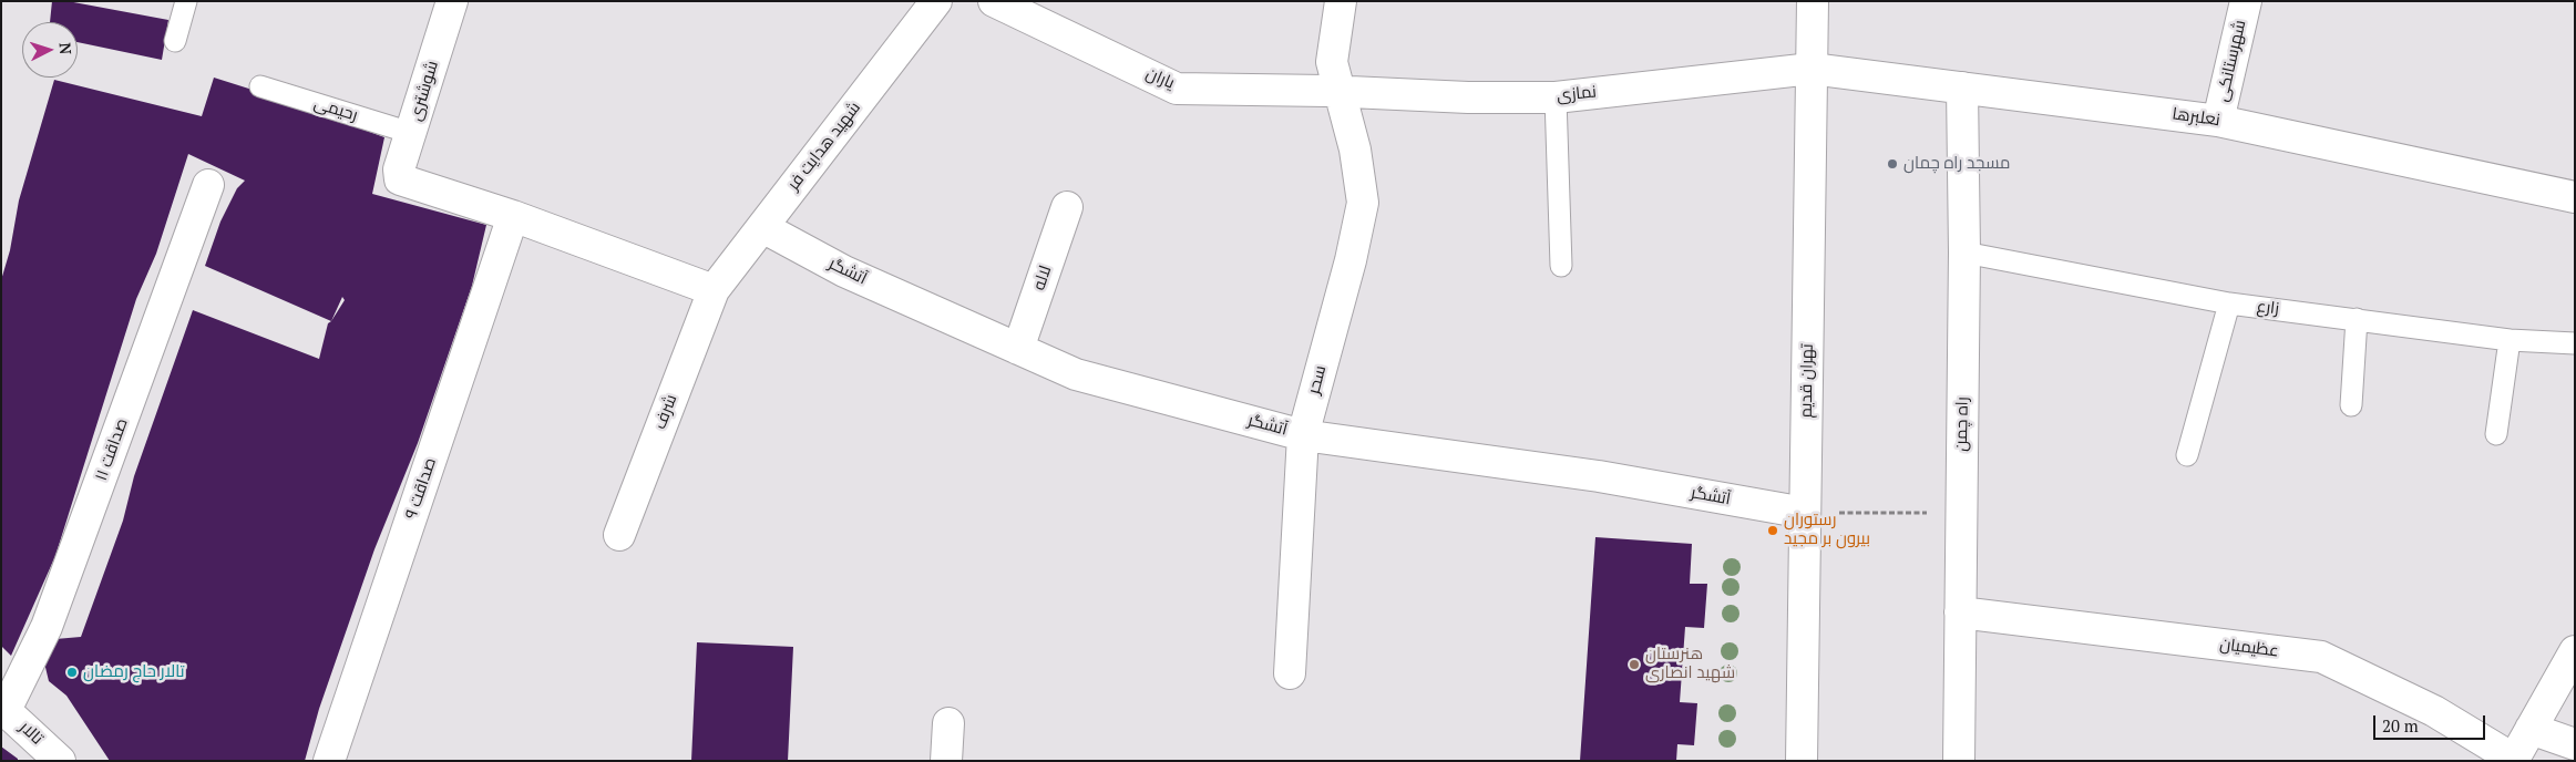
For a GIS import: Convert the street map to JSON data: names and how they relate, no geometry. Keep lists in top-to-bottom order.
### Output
{
  "streets": {
    "street": [
      "شهرستانکی",
      "یاران",
      "شوشتری",
      "نمازی",
      "نعلبرها",
      "شهید هدایت فر",
      "آتشگر",
      "لاله",
      "سحر",
      "تهران قدیم",
      "شرف",
      "راه چمن",
      "صداقت ۱۱",
      "صداقت ۹",
      "عظیمیان",
      "تالار"
    ],
    "lane": ["رحیمی", "زارع"]
  },
  "crossings": [
    ["شهرستانکی", "نعلبرها"],
    ["یاران", "نمازی"],
    ["یاران", "سحر"],
    ["شوشتری", "رحیمی"],
    ["شوشتری", "صداقت ۹"],
    ["نمازی", "نعلبرها"],
    ["نمازی", "سحر"],
    ["نمازی", "تهران قدیم"],
    ["نعلبرها", "تهران قدیم"],
    ["نعلبرها", "راه چمن"],
    ["شهید هدایت فر", "آتشگر"],
    ["شهید هدایت فر", "شرف"],
    ["آتشگر", "لاله"],
    ["آتشگر", "سحر"],
    ["آتشگر", "تهران قدیم"],
    ["زارع", "راه چمن"],
    ["راه چمن", "عظیمیان"],
    ["صداقت ۱۱", "تالار"]
  ],
  "places": [
    "مسجد راه چمان",
    "رستوران بیرون بر مجید",
    "هنرستان شهید انصاری",
    "تالار حاج رمضان"
  ],
  "scale_bar": "20 m",
  "north": "right"
}
